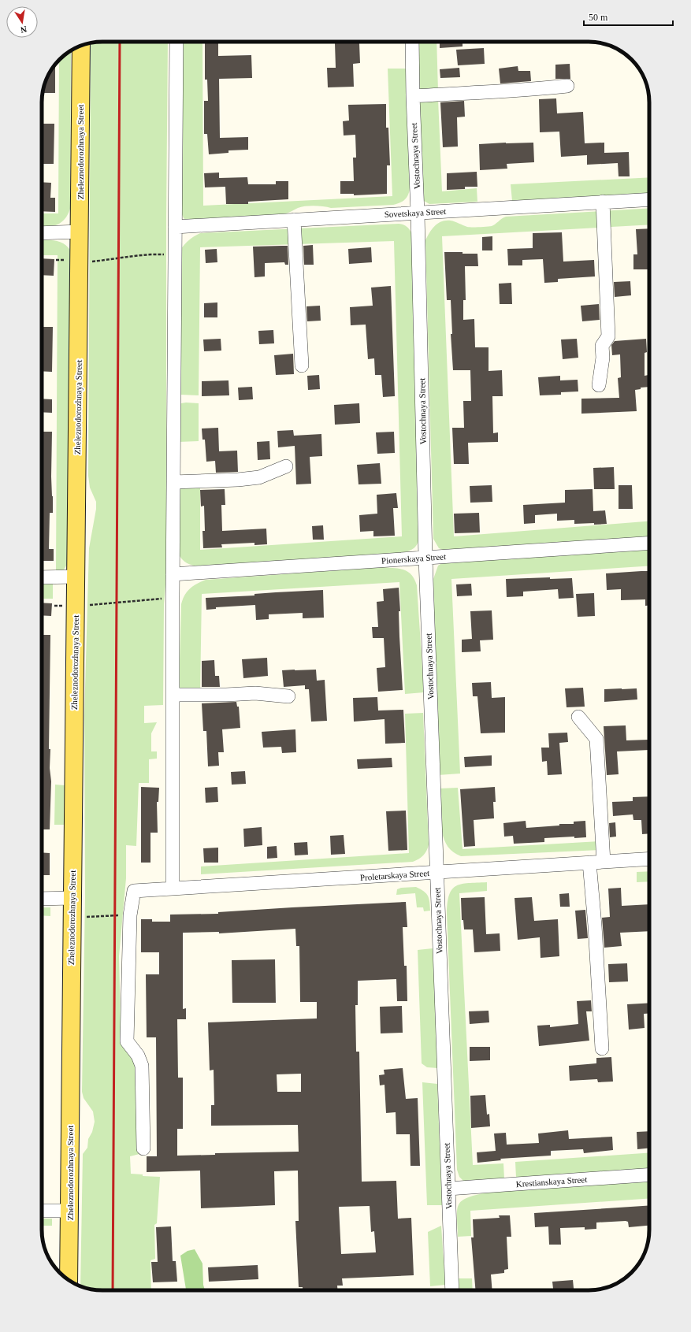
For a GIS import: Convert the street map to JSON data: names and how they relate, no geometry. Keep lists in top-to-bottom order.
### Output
{
  "streets": {
    "main road": ["Zheleznodorozhnaya Street"],
    "street": [
      "Vostochnaya Street",
      "Sovetskaya Street",
      "Pionerskaya Street",
      "Proletarskaya Street",
      "Krestianskaya Street"
    ]
  },
  "crossings": [
    ["Vostochnaya Street", "Sovetskaya Street"],
    ["Vostochnaya Street", "Pionerskaya Street"],
    ["Vostochnaya Street", "Proletarskaya Street"],
    ["Vostochnaya Street", "Krestianskaya Street"]
  ],
  "scale_bar": "50 m",
  "north": "bottom"
}
